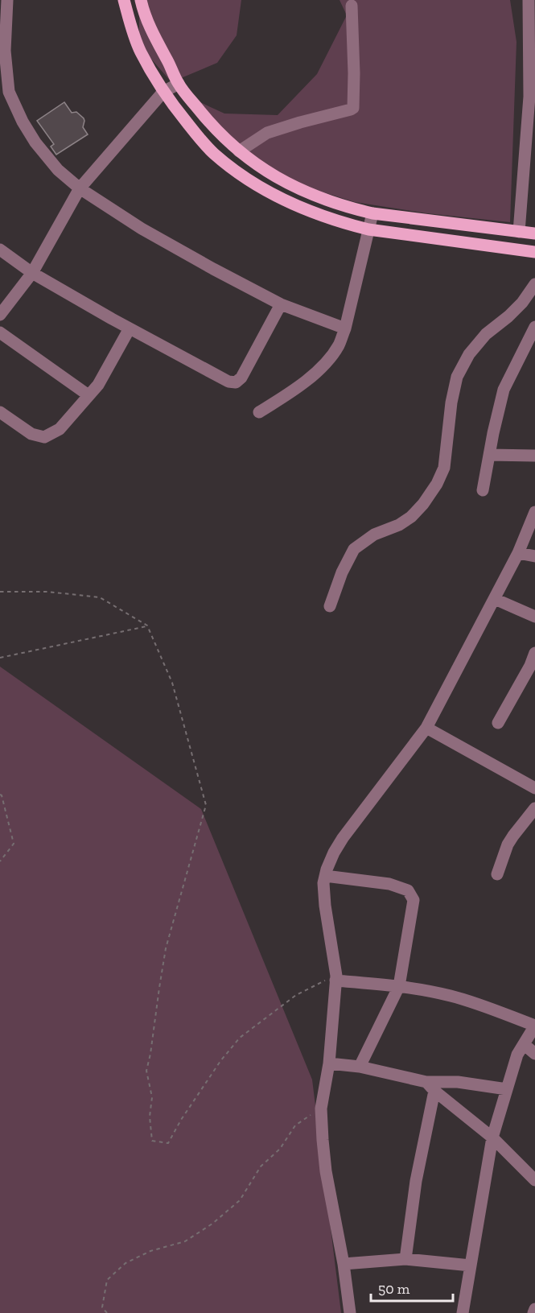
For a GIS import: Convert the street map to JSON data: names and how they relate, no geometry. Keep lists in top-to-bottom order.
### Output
{
  "scale_bar": "50 m"
}
